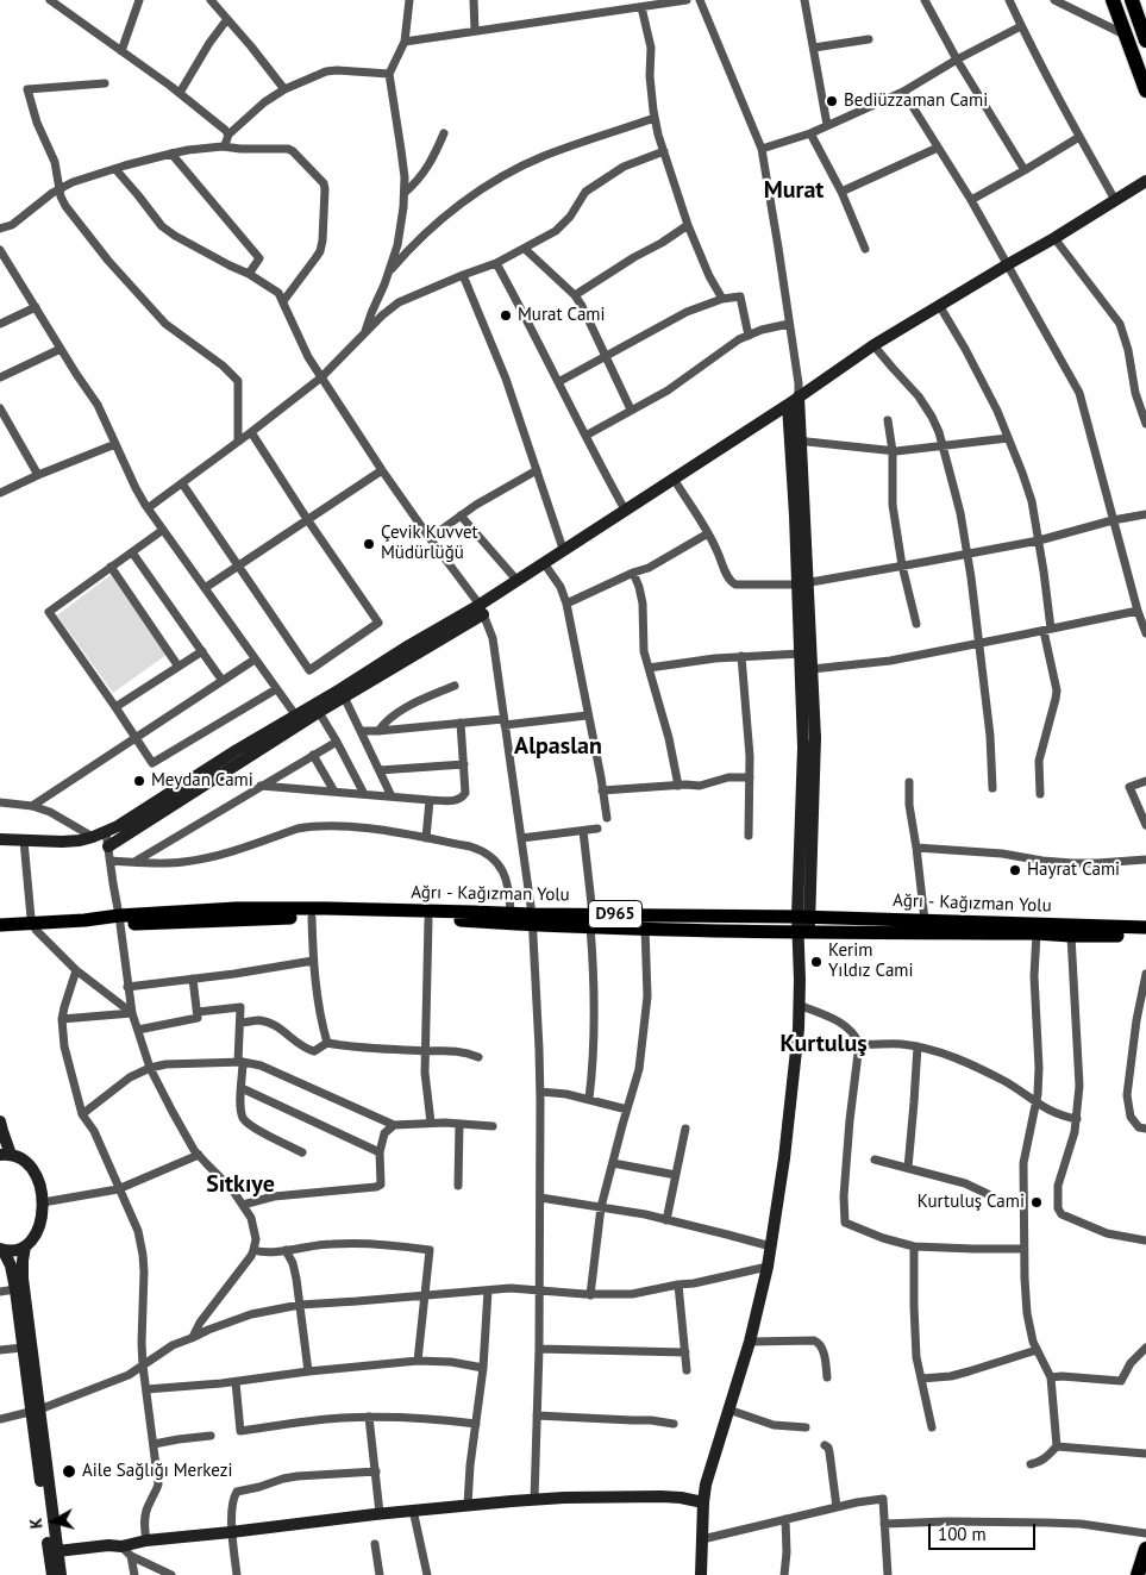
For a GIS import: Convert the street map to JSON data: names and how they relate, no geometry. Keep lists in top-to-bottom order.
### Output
{
  "streets": {
    "main road": ["Ağrı - Kağızman Yolu", "D965"]
  },
  "districts": [
    "Murat",
    "Alpaslan",
    "Kurtuluş",
    "Sıtkıye"
  ],
  "places": [
    "Bediüzzaman Cami",
    "Murat Cami",
    "Çevik Kuvvet Müdürlüğü",
    "Meydan Cami",
    "Hayrat Cami",
    "Kerim Yıldız Cami",
    "Kurtuluş Cami",
    "Aile Sağlığı Merkezi"
  ],
  "scale_bar": "100 m",
  "north": "left"
}
